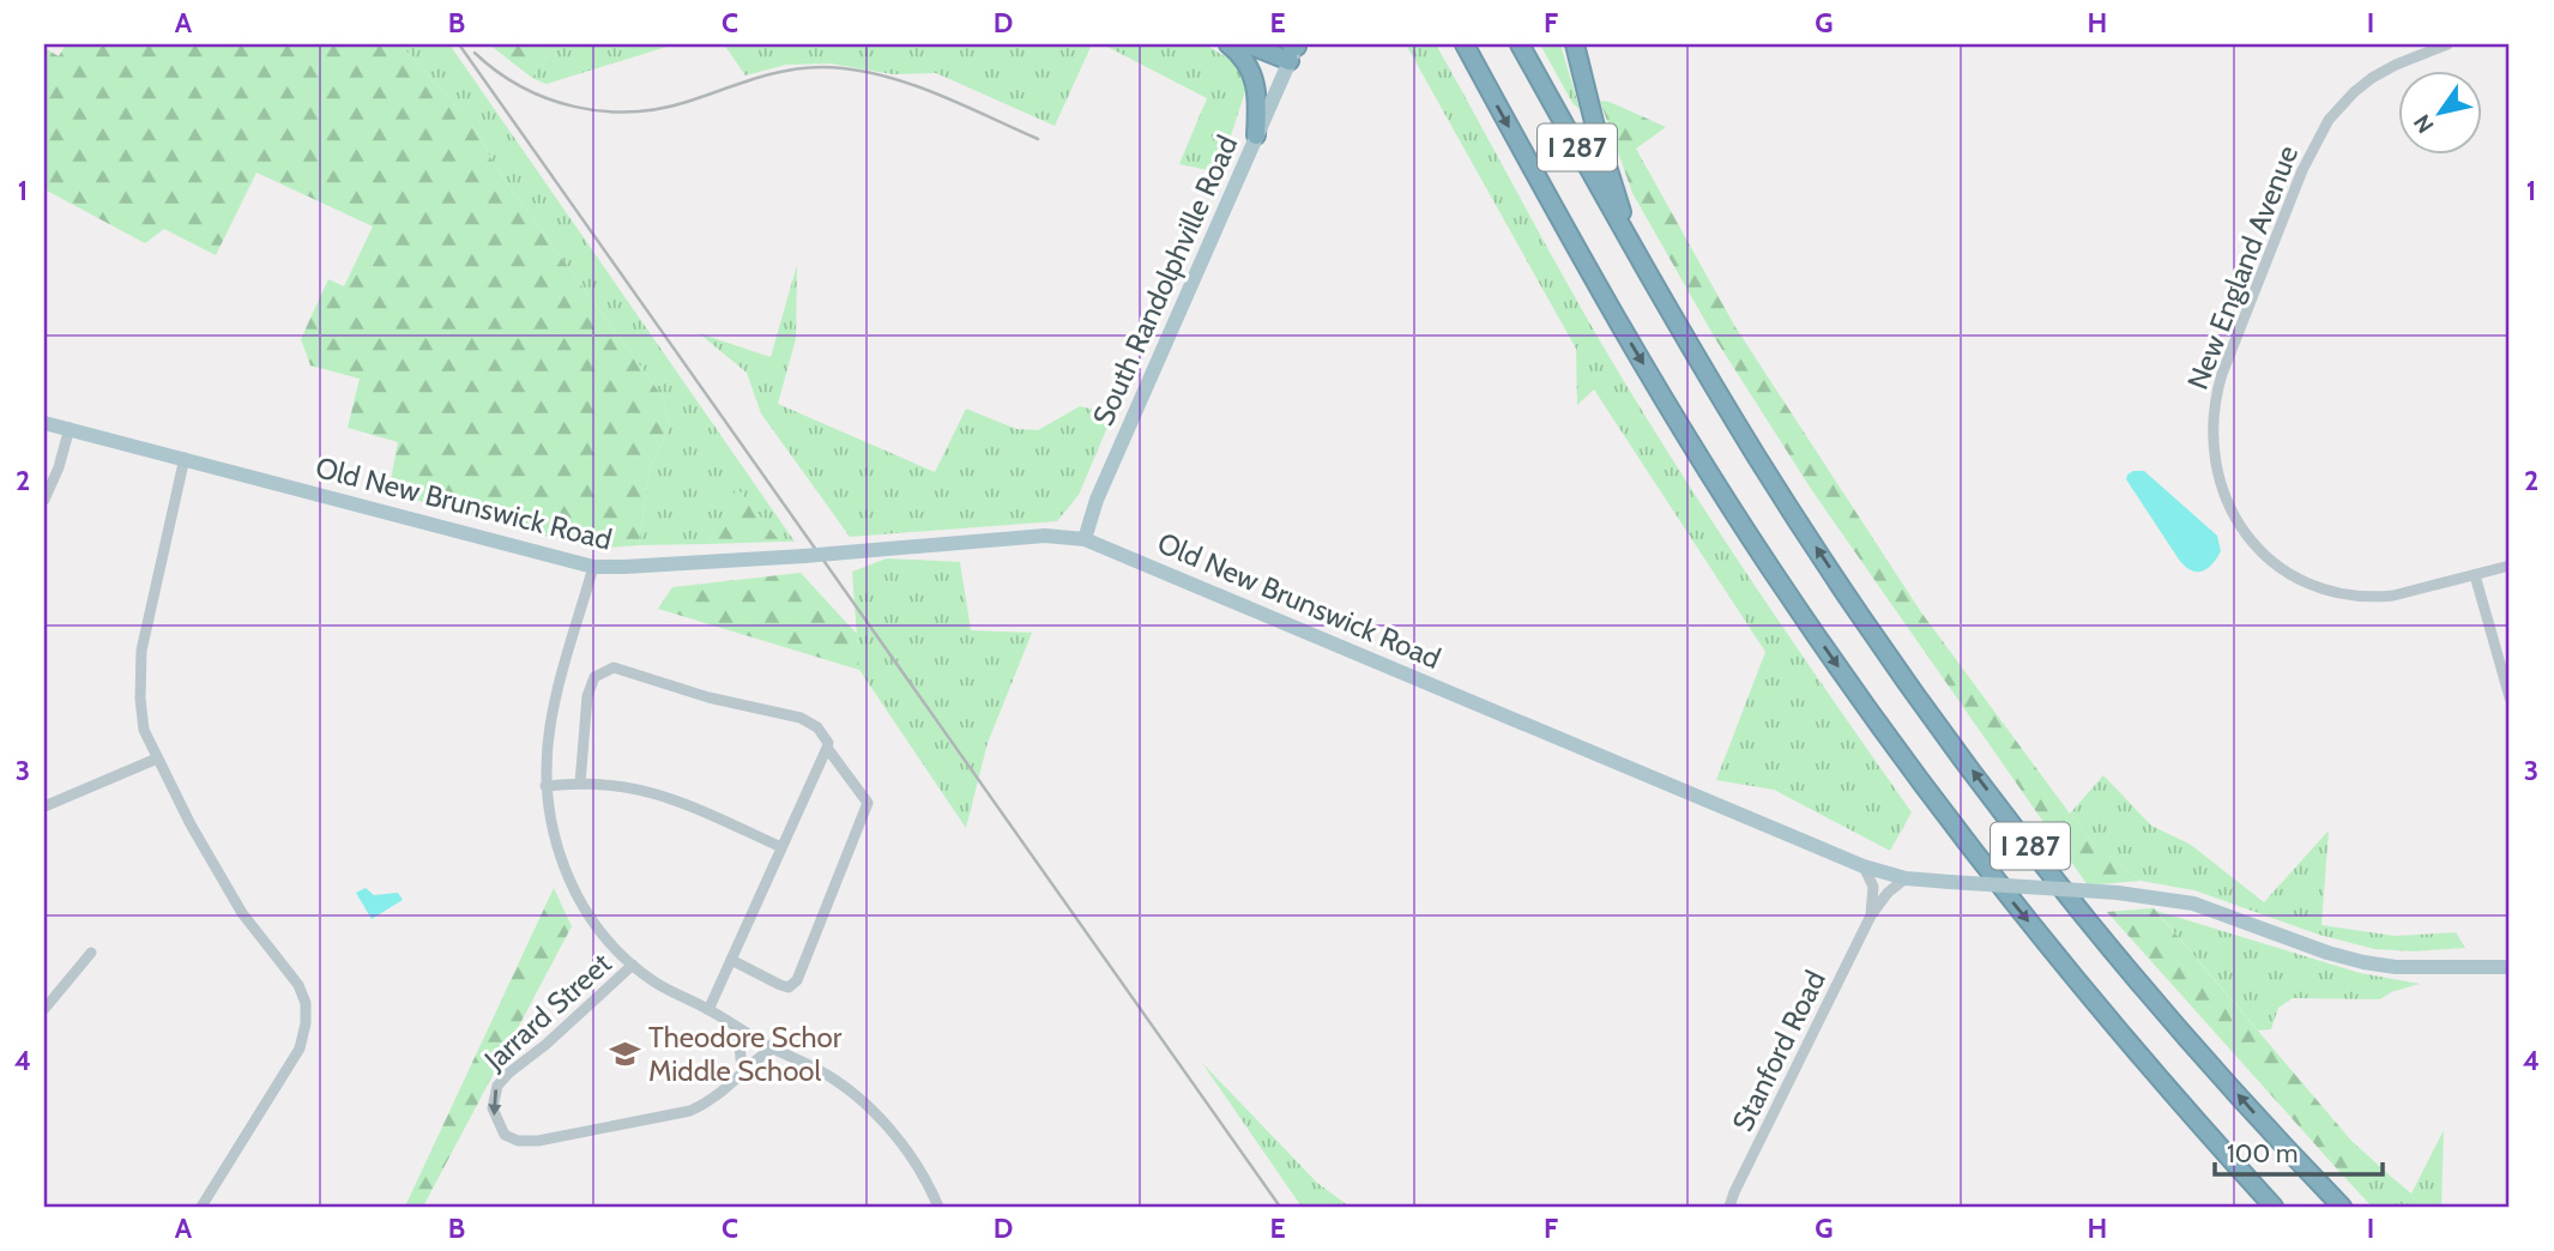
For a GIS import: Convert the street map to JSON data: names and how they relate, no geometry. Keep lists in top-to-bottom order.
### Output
{
  "streets": {
    "highway": ["I 287"],
    "main road": ["South Randolphville Road", "Old New Brunswick Road"],
    "street": ["New England Avenue", "Jarrard Street", "Stanford Road"]
  },
  "crossings": [
    ["South Randolphville Road", "Old New Brunswick Road"],
    ["Old New Brunswick Road", "Stanford Road"]
  ],
  "places": {
    "school or university": ["Theodore Schor Middle School"]
  },
  "scale_bar": "100 m",
  "north": "bottom left",
  "grid": {
    "columns": [
      "A",
      "B",
      "C",
      "D",
      "E",
      "F",
      "G",
      "H",
      "I"
    ],
    "rows": [
      "1",
      "2",
      "3",
      "4"
    ]
  }
}
